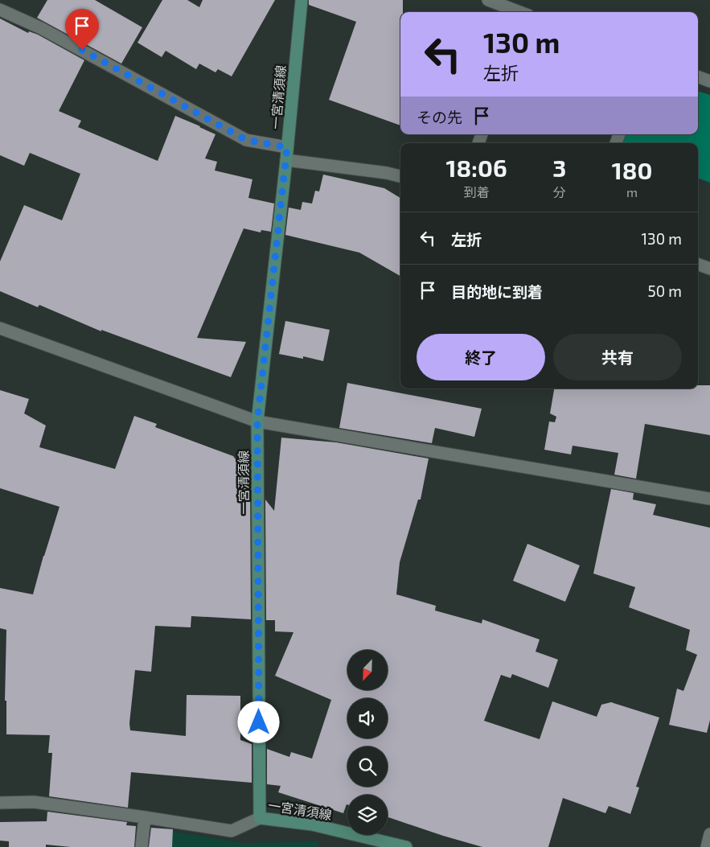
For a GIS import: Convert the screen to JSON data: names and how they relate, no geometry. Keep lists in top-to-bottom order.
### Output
{
  "streets": {
    "main road": ["一宮清須線"]
  },
  "north": "bottom left",
  "page": {
    "turn": ["130 m", "左折"],
    "then": "その先",
    "eta": [
      "18:06",
      "到着",
      "3",
      "分",
      "180",
      "m"
    ],
    "list": [
      {
        "name": "左折",
        "value": "130 m"
      },
      {
        "name": "目的地に到着",
        "value": "50 m"
      }
    ],
    "buttons": ["終了", "共有"]
  }
}
